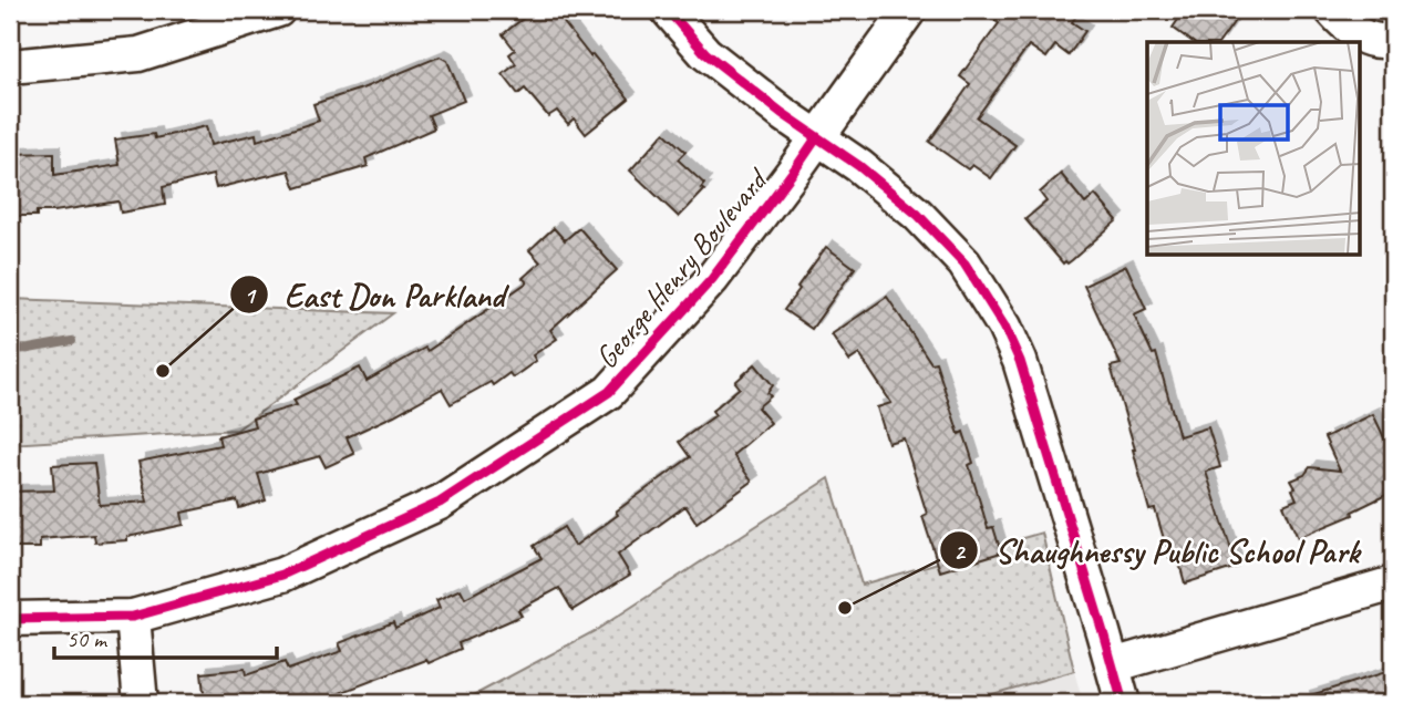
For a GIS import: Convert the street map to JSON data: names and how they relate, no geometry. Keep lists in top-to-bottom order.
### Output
{
  "streets": {
    "street": ["George Henry Boulevard"]
  },
  "places": ["East Don Parkland", "Shaughnessy Public School Park"],
  "scale_bar": "50 m"
}
